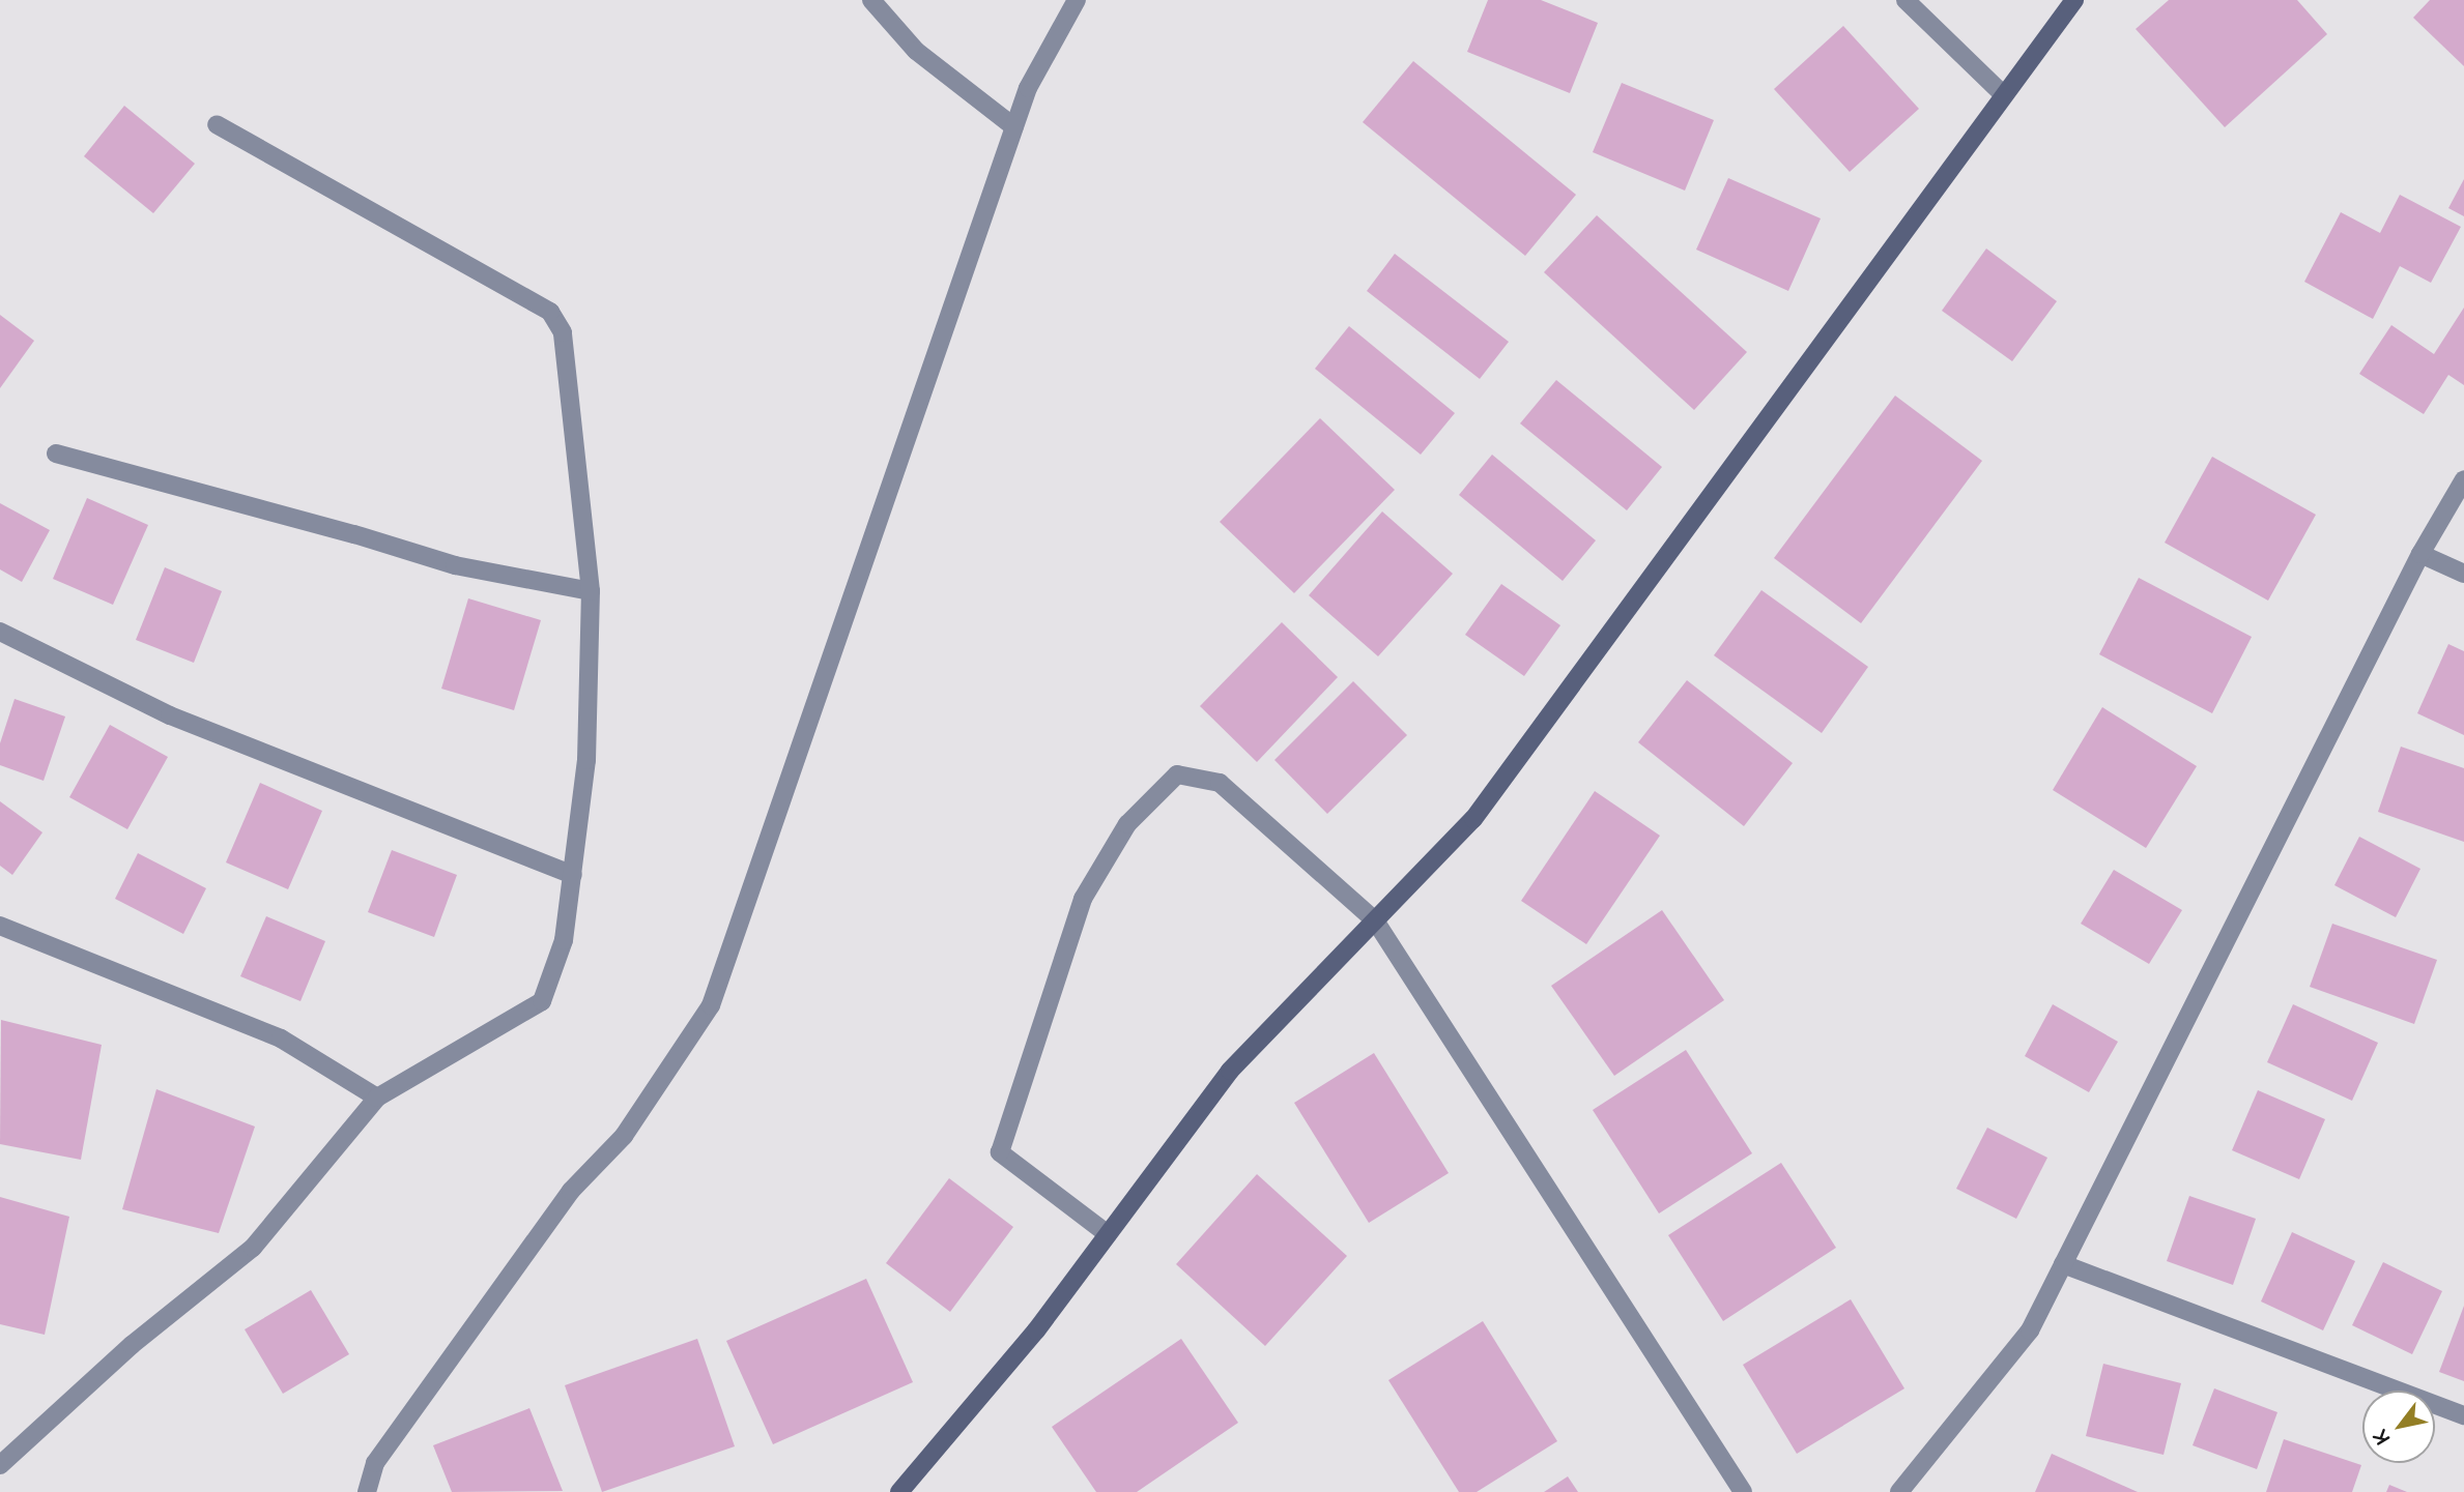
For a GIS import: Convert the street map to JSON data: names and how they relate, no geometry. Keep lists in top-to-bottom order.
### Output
{
  "north": "bottom left"
}
